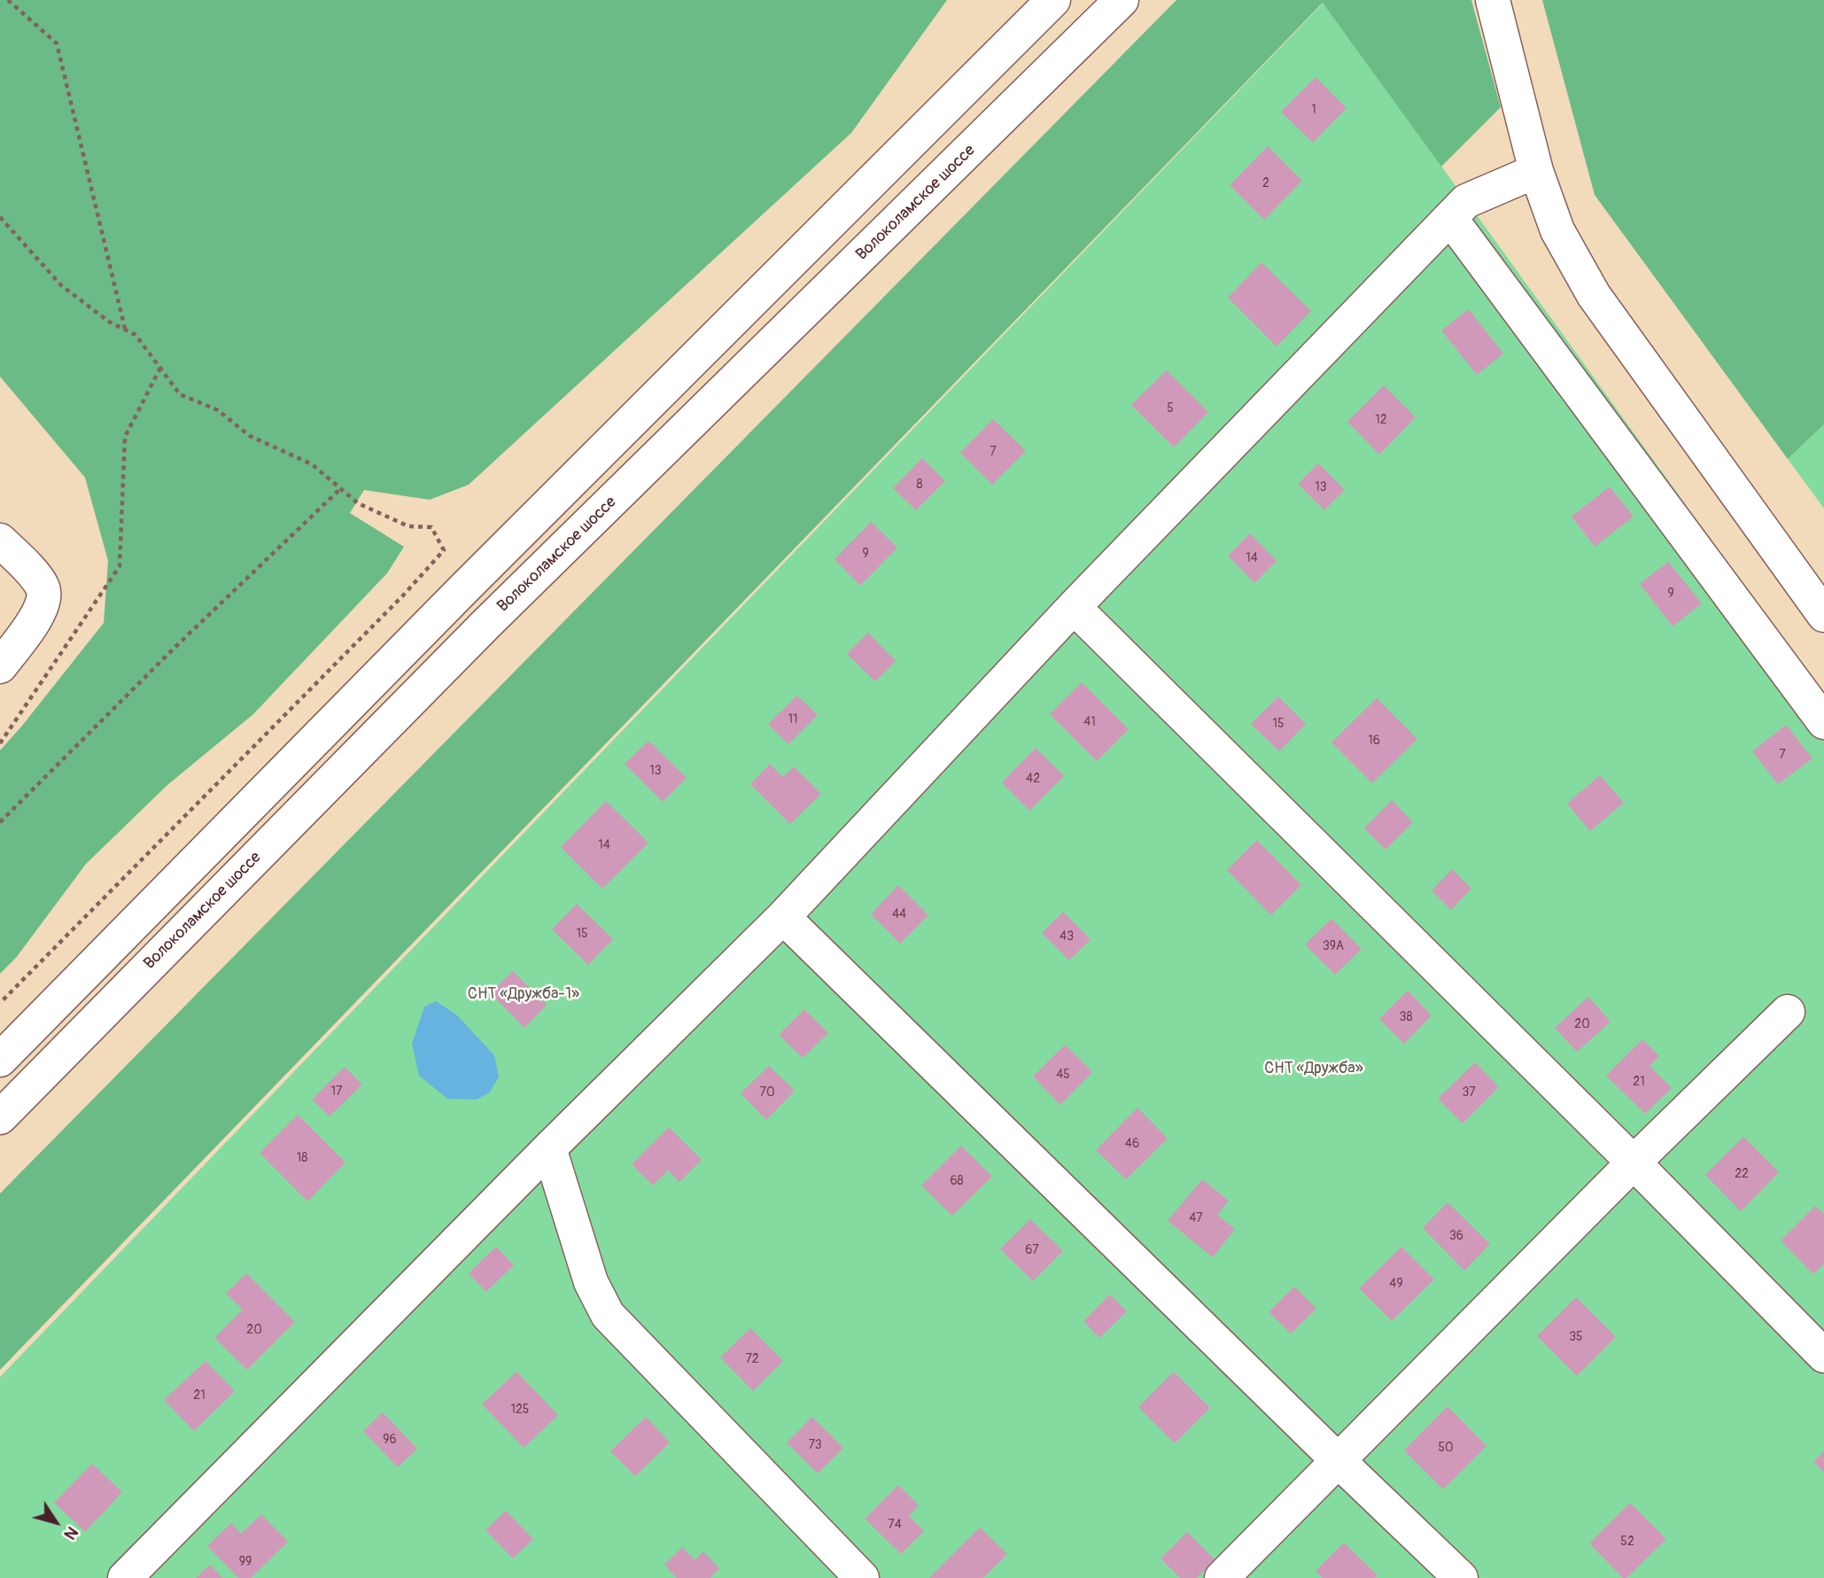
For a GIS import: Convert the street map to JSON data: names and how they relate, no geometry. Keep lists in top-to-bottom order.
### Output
{
  "streets": {
    "main road": ["Волоколамское шоссе"]
  },
  "parks": ["СНТ «Дружба-1»", "СНТ «Дружба»"],
  "house_numbers": [
    "1",
    "2",
    "5",
    "12",
    "7",
    "8",
    "13",
    "9",
    "14",
    "9",
    "11",
    "41",
    "15",
    "16",
    "7",
    "13",
    "42",
    "14",
    "44",
    "15",
    "43",
    "39А",
    "38",
    "20",
    "45",
    "21",
    "17",
    "70",
    "37",
    "46",
    "18",
    "22",
    "68",
    "47",
    "36",
    "67",
    "49",
    "20",
    "35",
    "72",
    "21",
    "125",
    "96",
    "73",
    "50",
    "74",
    "52",
    "99"
  ],
  "north": "bottom right"
}
